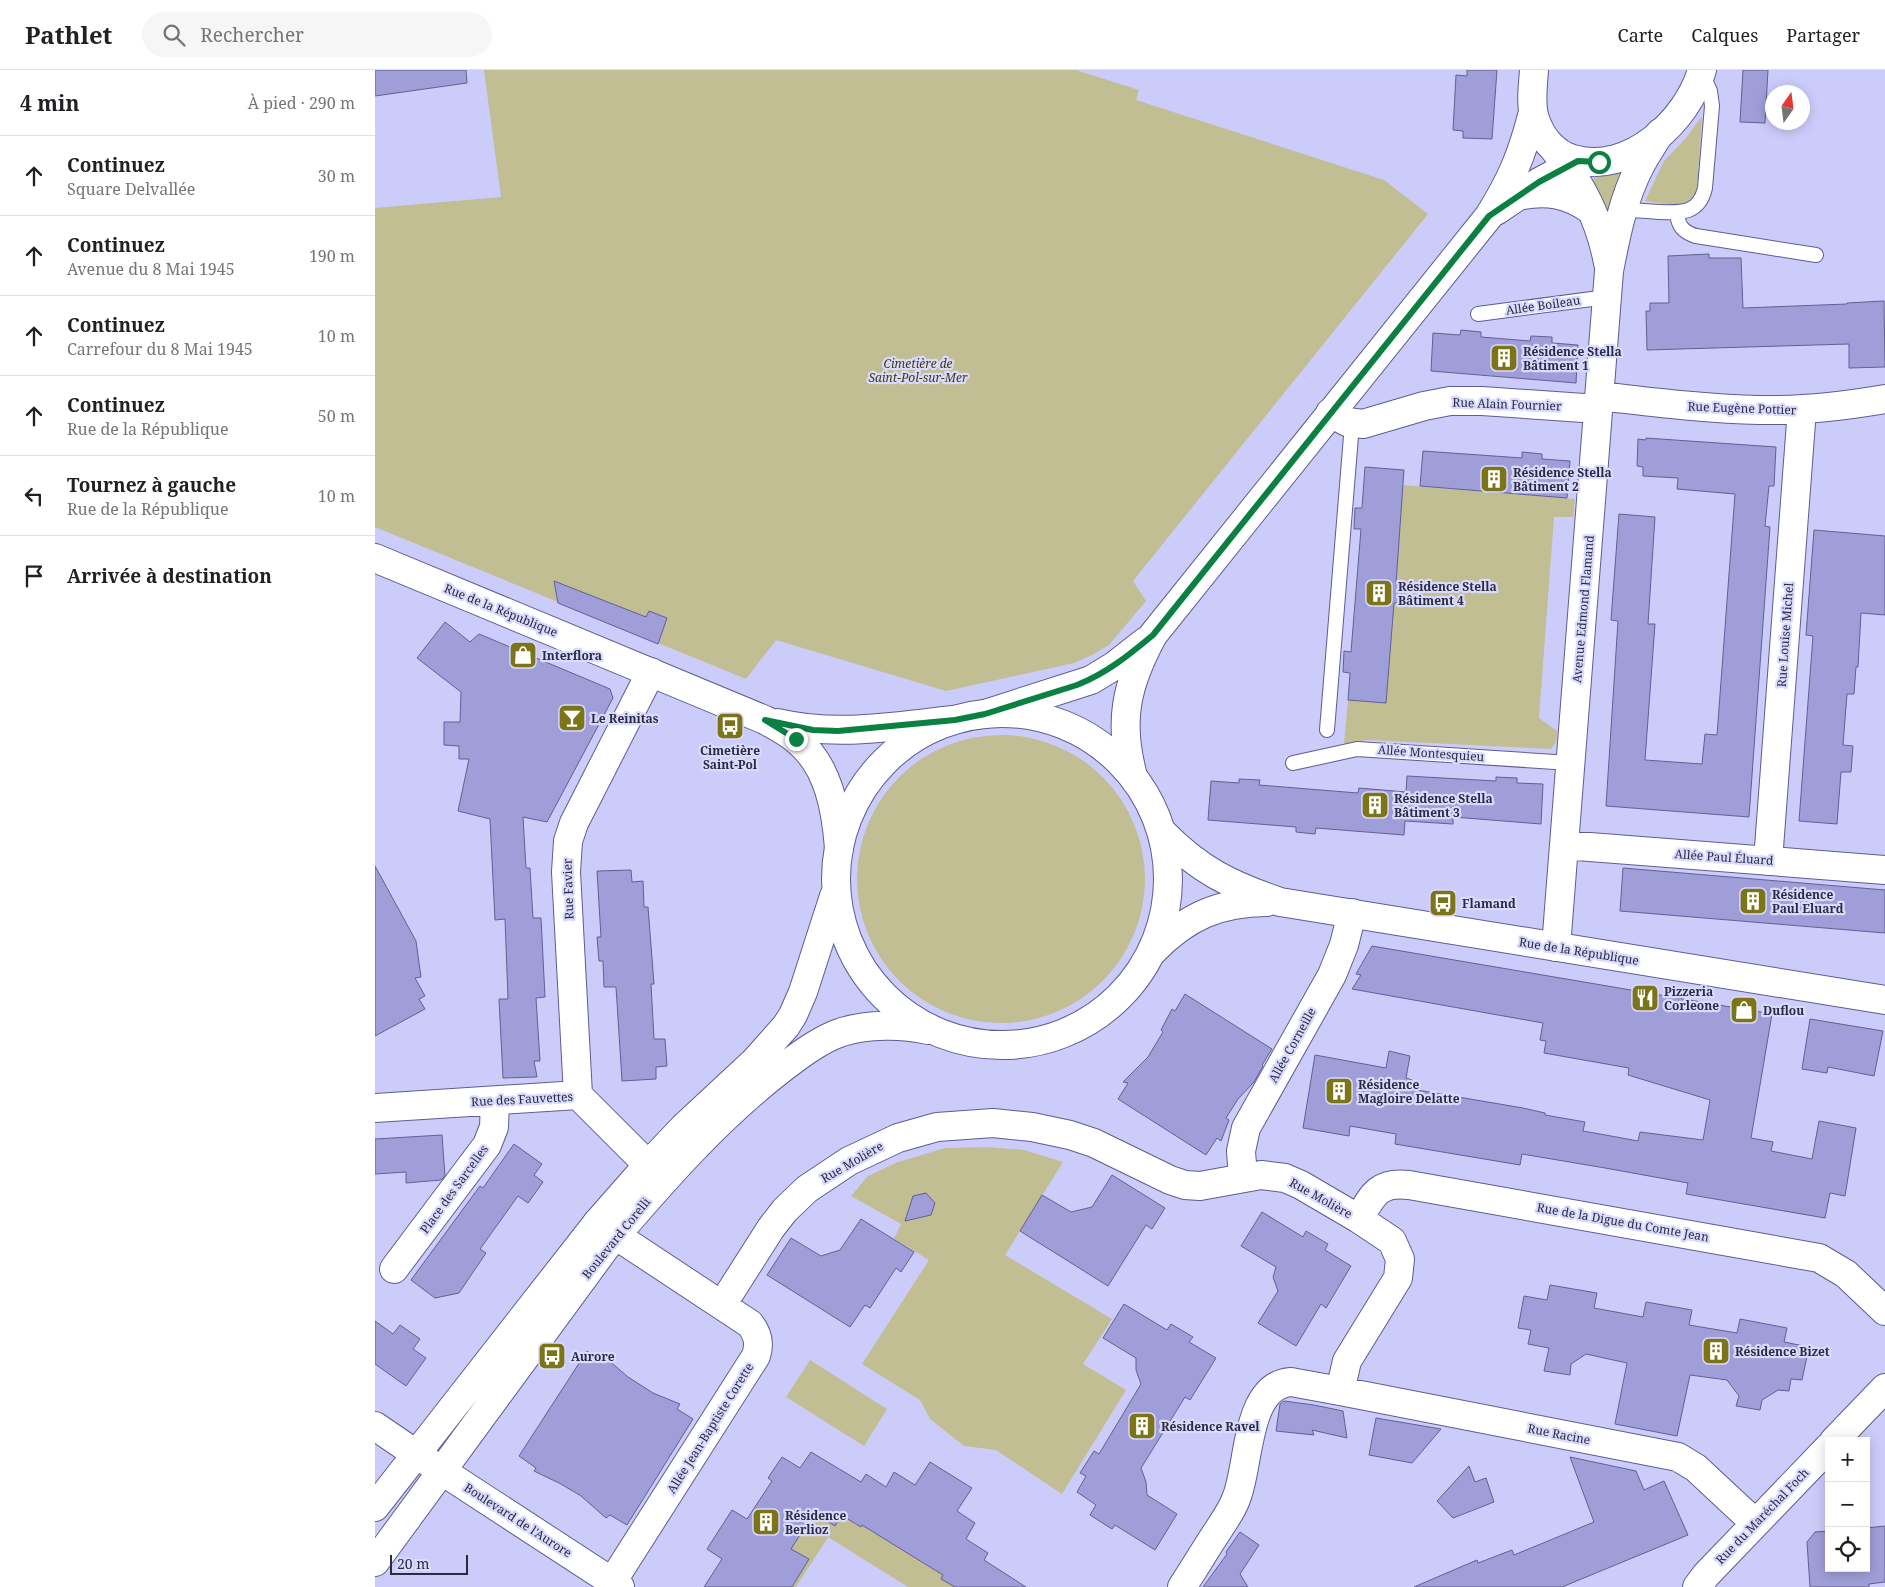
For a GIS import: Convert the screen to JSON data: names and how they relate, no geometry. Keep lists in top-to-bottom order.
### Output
{
  "streets": {
    "street": [
      "Rue Alain Fournier",
      "Rue Eugène Pottier",
      "Avenue Edmond Flamand",
      "Rue de la République",
      "Rue Louise Michel",
      "Allée Paul Éluard",
      "Rue Favier",
      "Allée Corneille",
      "Rue des Fauvettes",
      "Rue Molière",
      "Place des Sarcelles",
      "Rue de la Digue du Comte Jean",
      "Boulevard Corelli",
      "Allée Jean-Baptiste Corette",
      "Rue Racine",
      "Rue du Maréchal Foch",
      "Boulevard de l'Aurore"
    ],
    "lane": ["Allée Boileau", "Allée Montesquieu"]
  },
  "crossings": [
    ["Allée Boileau", "Avenue Edmond Flamand"],
    ["Rue Alain Fournier", "Rue Eugène Pottier"],
    ["Rue Alain Fournier", "Avenue Edmond Flamand"],
    ["Rue Eugène Pottier", "Avenue Edmond Flamand"],
    ["Rue Eugène Pottier", "Rue Louise Michel"],
    ["Avenue Edmond Flamand", "Rue de la République"],
    ["Avenue Edmond Flamand", "Allée Montesquieu"],
    ["Avenue Edmond Flamand", "Allée Paul Éluard"],
    ["Rue de la République", "Rue Favier"],
    ["Rue de la République", "Allée Corneille"],
    ["Rue Louise Michel", "Allée Paul Éluard"],
    ["Rue Favier", "Rue des Fauvettes"],
    ["Allée Corneille", "Rue Molière"],
    ["Rue des Fauvettes", "Place des Sarcelles"],
    ["Rue des Fauvettes", "Boulevard Corelli"],
    ["Rue Molière", "Rue de la Digue du Comte Jean"],
    ["Rue Molière", "Allée Jean-Baptiste Corette"],
    ["Rue Molière", "Rue Racine"],
    ["Boulevard Corelli", "Allée Jean-Baptiste Corette"],
    ["Boulevard Corelli", "Boulevard de l'Aurore"],
    ["Allée Jean-Baptiste Corette", "Boulevard de l'Aurore"],
    ["Rue Racine", "Rue du Maréchal Foch"]
  ],
  "parks": ["Cimetière de Saint-Pol-sur-Mer"],
  "places": {
    "building": [
      "Résidence Stella Bâtiment 1",
      "Résidence Stella Bâtiment 2",
      "Résidence Stella Bâtiment 4",
      "Résidence Stella Bâtiment 3",
      "Résidence Paul Eluard",
      "Résidence Magloire Delatte",
      "Résidence Bizet",
      "Résidence Ravel",
      "Résidence Berlioz"
    ],
    "shop": ["Interflora", "Duflou"],
    "bar": ["Le Reinitas"],
    "bus stop": ["Cimetière Saint-Pol", "Flamand", "Aurore"],
    "restaurant": ["Pizzeria Corleone"]
  },
  "scale_bar": "20 m",
  "north": "top",
  "page": {
    "header": "Pathlet",
    "search": "Rechercher",
    "nav": ["Carte", "Calques", "Partager"],
    "heading": ["4 min", "À pied · 290 m"],
    "list": [
      ["Continuez", "Square Delvallée", "30 m"],
      ["Continuez", "Avenue du 8 Mai 1945", "190 m"],
      ["Continuez", "Carrefour du 8 Mai 1945", "10 m"],
      ["Continuez", "Rue de la République", "50 m"],
      ["Tournez à gauche", "Rue de la République", "10 m"],
      "Arrivée à destination"
    ],
    "map_buttons": ["+", "−"],
    "scale": "20 m"
  }
}
